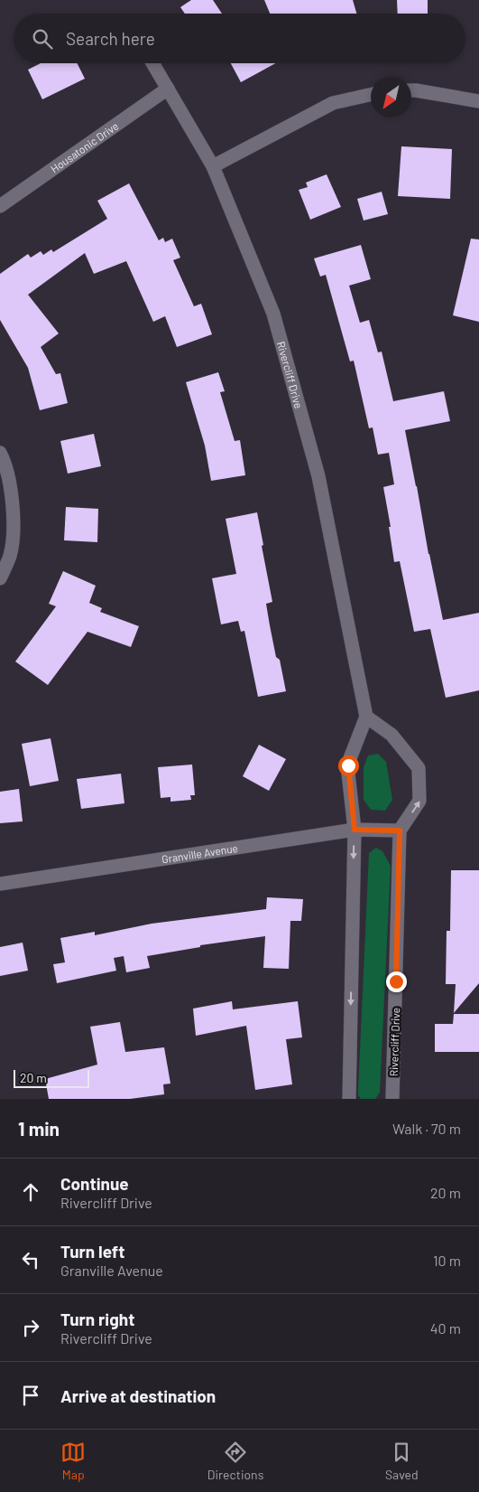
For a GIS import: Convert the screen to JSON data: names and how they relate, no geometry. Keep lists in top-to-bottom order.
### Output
{
  "streets": {
    "street": ["Housatonic Drive", "Rivercliff Drive", "Granville Avenue"]
  },
  "crossings": [
    ["Housatonic Drive", "Rivercliff Drive"],
    ["Rivercliff Drive", "Granville Avenue"]
  ],
  "scale_bar": "20 m",
  "north": "bottom left",
  "page": {
    "search": "Search here",
    "scale": "20 m",
    "heading": ["1 min", "Walk · 70 m"],
    "list": [
      ["Continue", "Rivercliff Drive", "20 m"],
      ["Turn left", "Granville Avenue", "10 m"],
      ["Turn right", "Rivercliff Drive", "40 m"],
      "Arrive at destination"
    ],
    "nav": ["Map", "Directions", "Saved"]
  }
}
